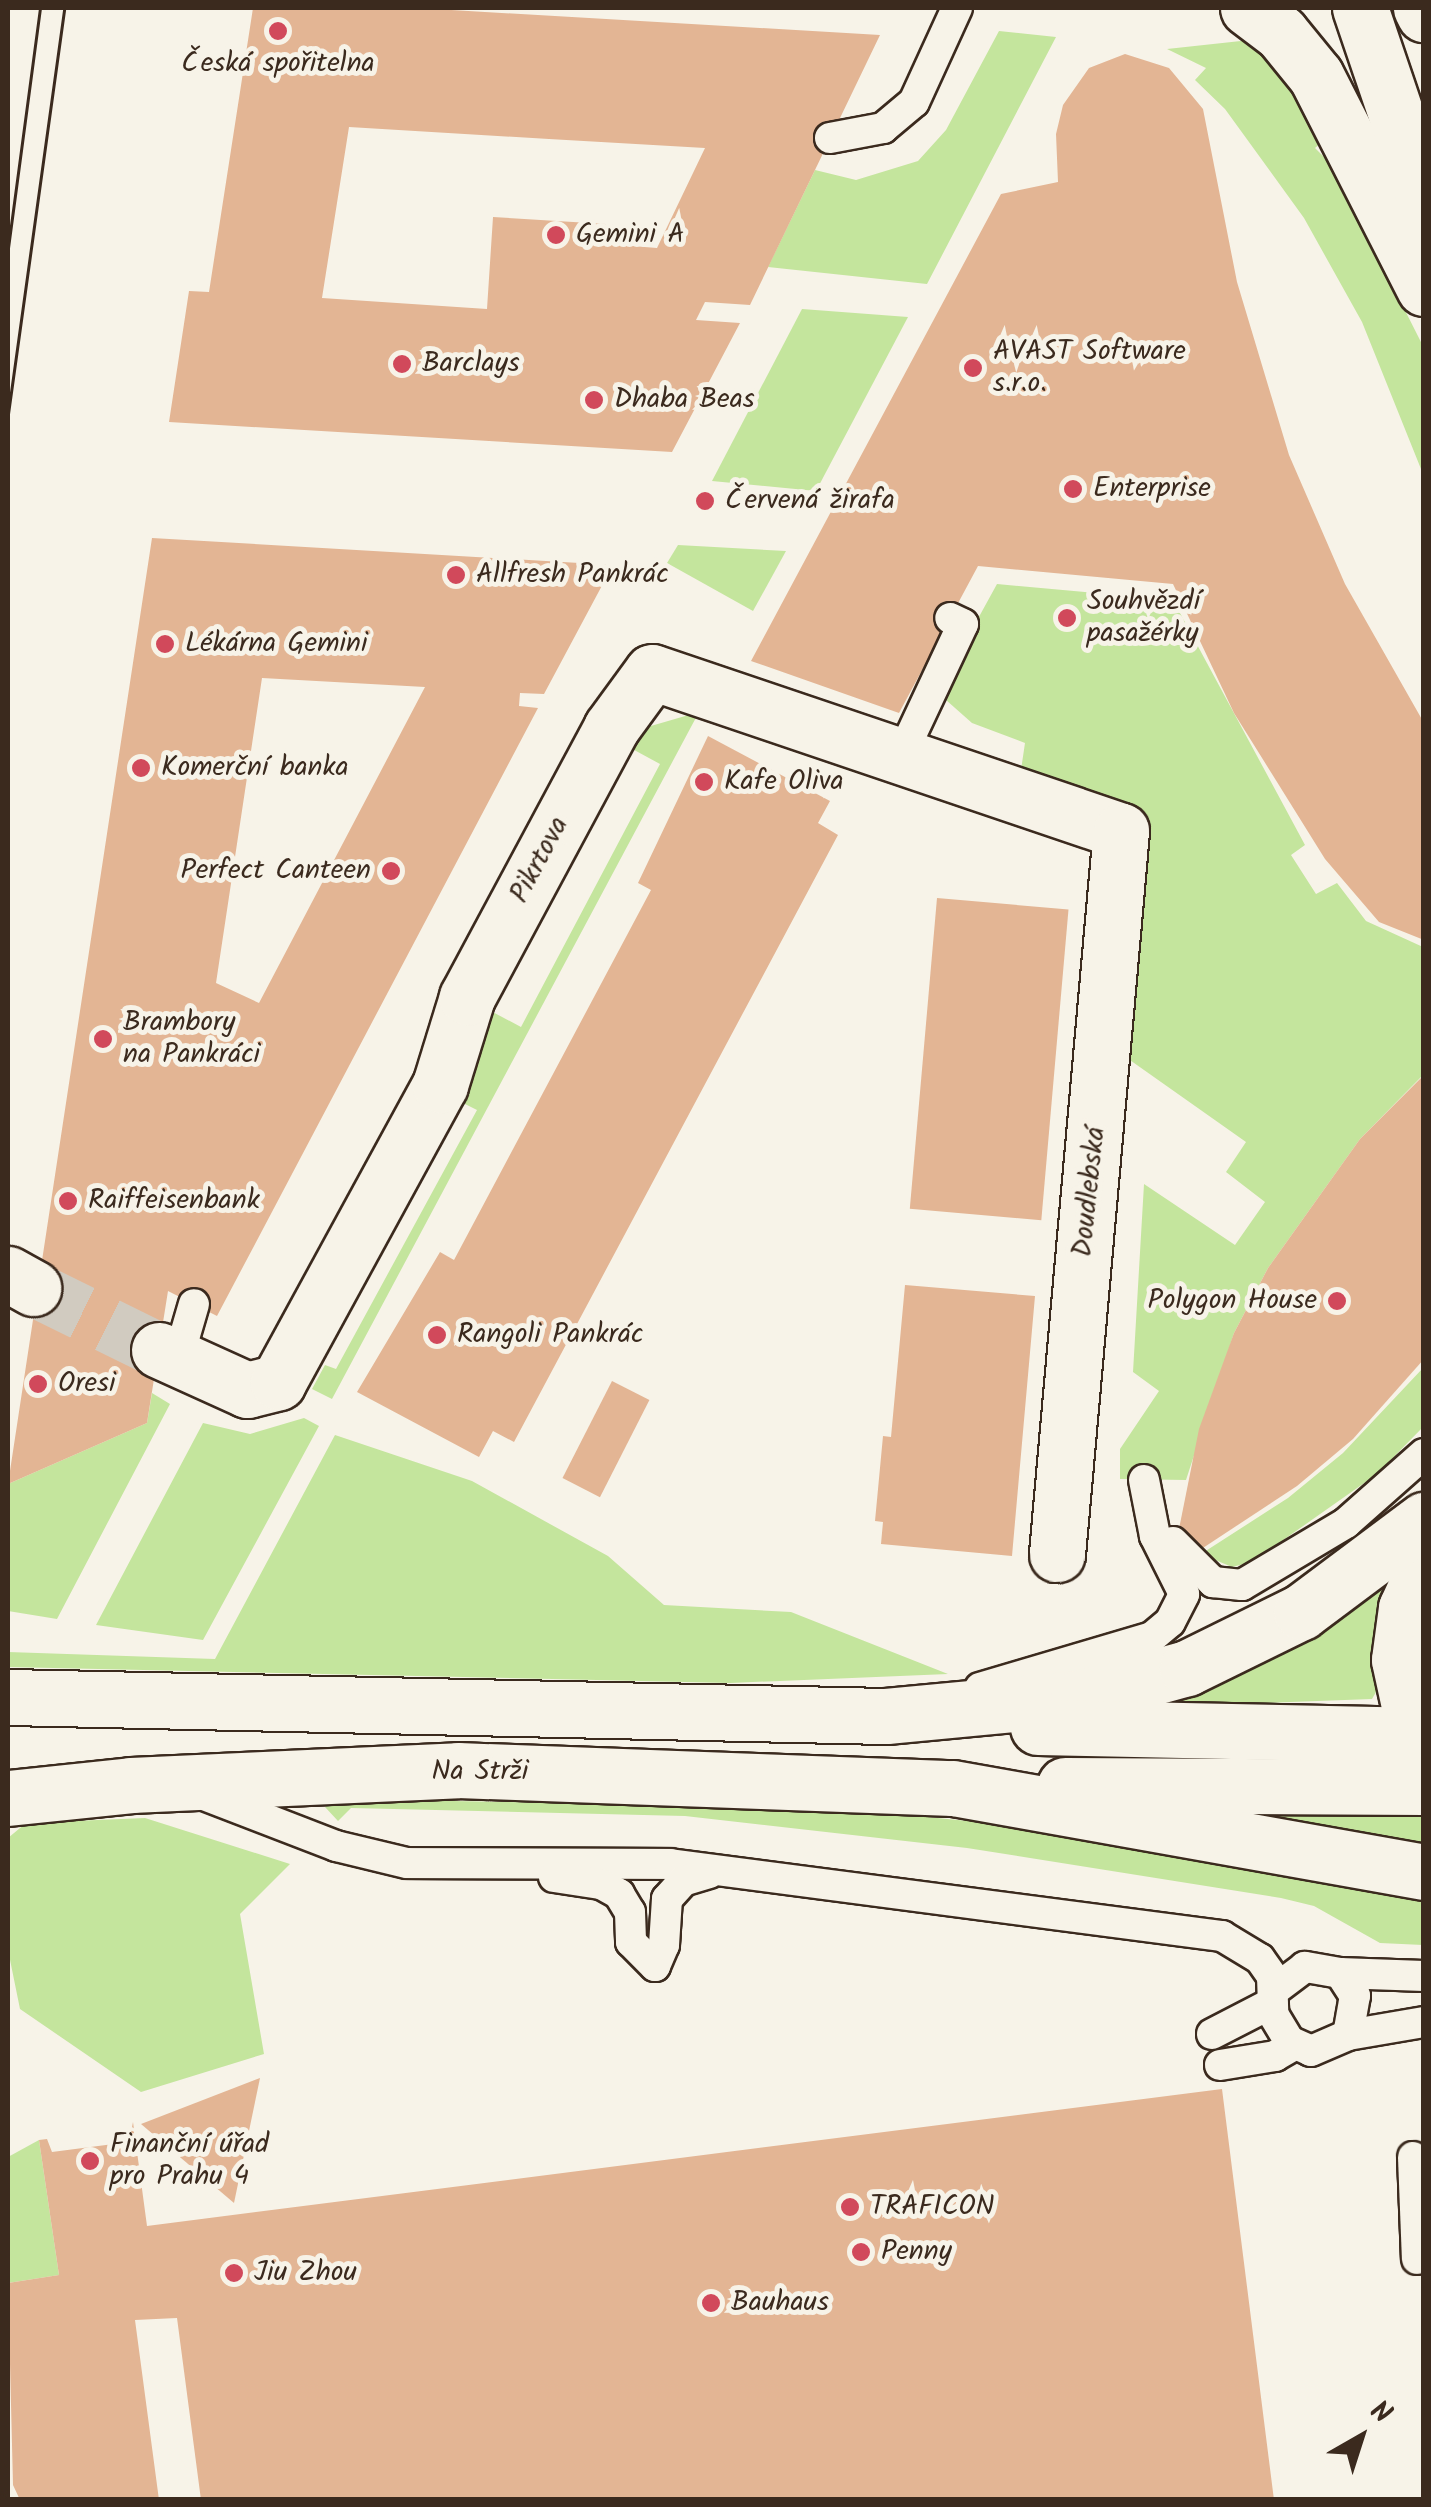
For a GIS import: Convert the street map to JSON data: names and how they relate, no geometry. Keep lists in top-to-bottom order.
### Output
{
  "streets": {
    "street": ["Pikrtova", "Doudlebská", "Na Strži"]
  },
  "crossings": [
    ["Pikrtova", "Doudlebská"]
  ],
  "places": [
    "Česká spořitelna",
    "Gemini A",
    "Barclays",
    "AVAST Software s.r.o.",
    "Dhaba Beas",
    "Enterprise",
    "Červená žirafa",
    "Allfresh Pankrác",
    "Souhvězdí pasažérky",
    "Lékárna Gemini",
    "Komerční banka",
    "Kafe Oliva",
    "Perfect Canteen",
    "Brambory na Pankráci",
    "Raiffeisenbank",
    "Polygon House",
    "Rangoli Pankrác",
    "Oresi",
    "Finanční úřad pro Prahu 4",
    "TRAFICON",
    "Penny",
    "Jiu Zhou",
    "Bauhaus"
  ],
  "north": "top right"
}
